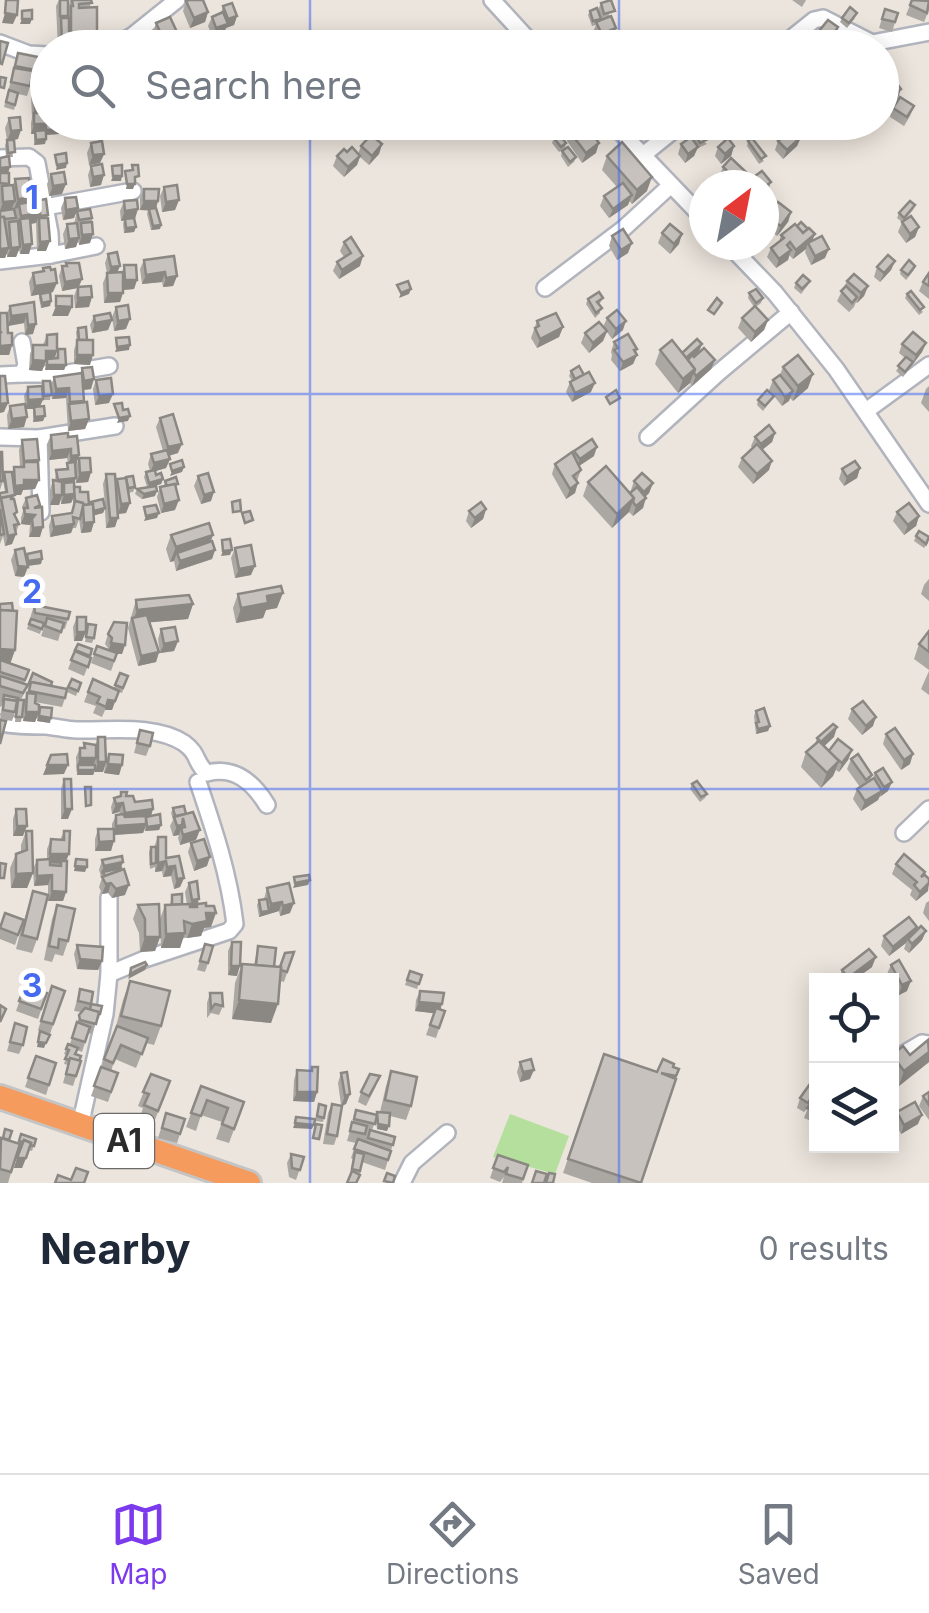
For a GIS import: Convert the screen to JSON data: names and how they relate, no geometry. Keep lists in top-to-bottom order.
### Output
{
  "streets": {
    "highway": ["A1"]
  },
  "north": "top right",
  "page": {
    "search": "Search here",
    "heading": ["Nearby", "0 results"],
    "nav": ["Map", "Directions", "Saved"]
  },
  "grid": {
    "rows": ["1", "2", "3"]
  }
}
